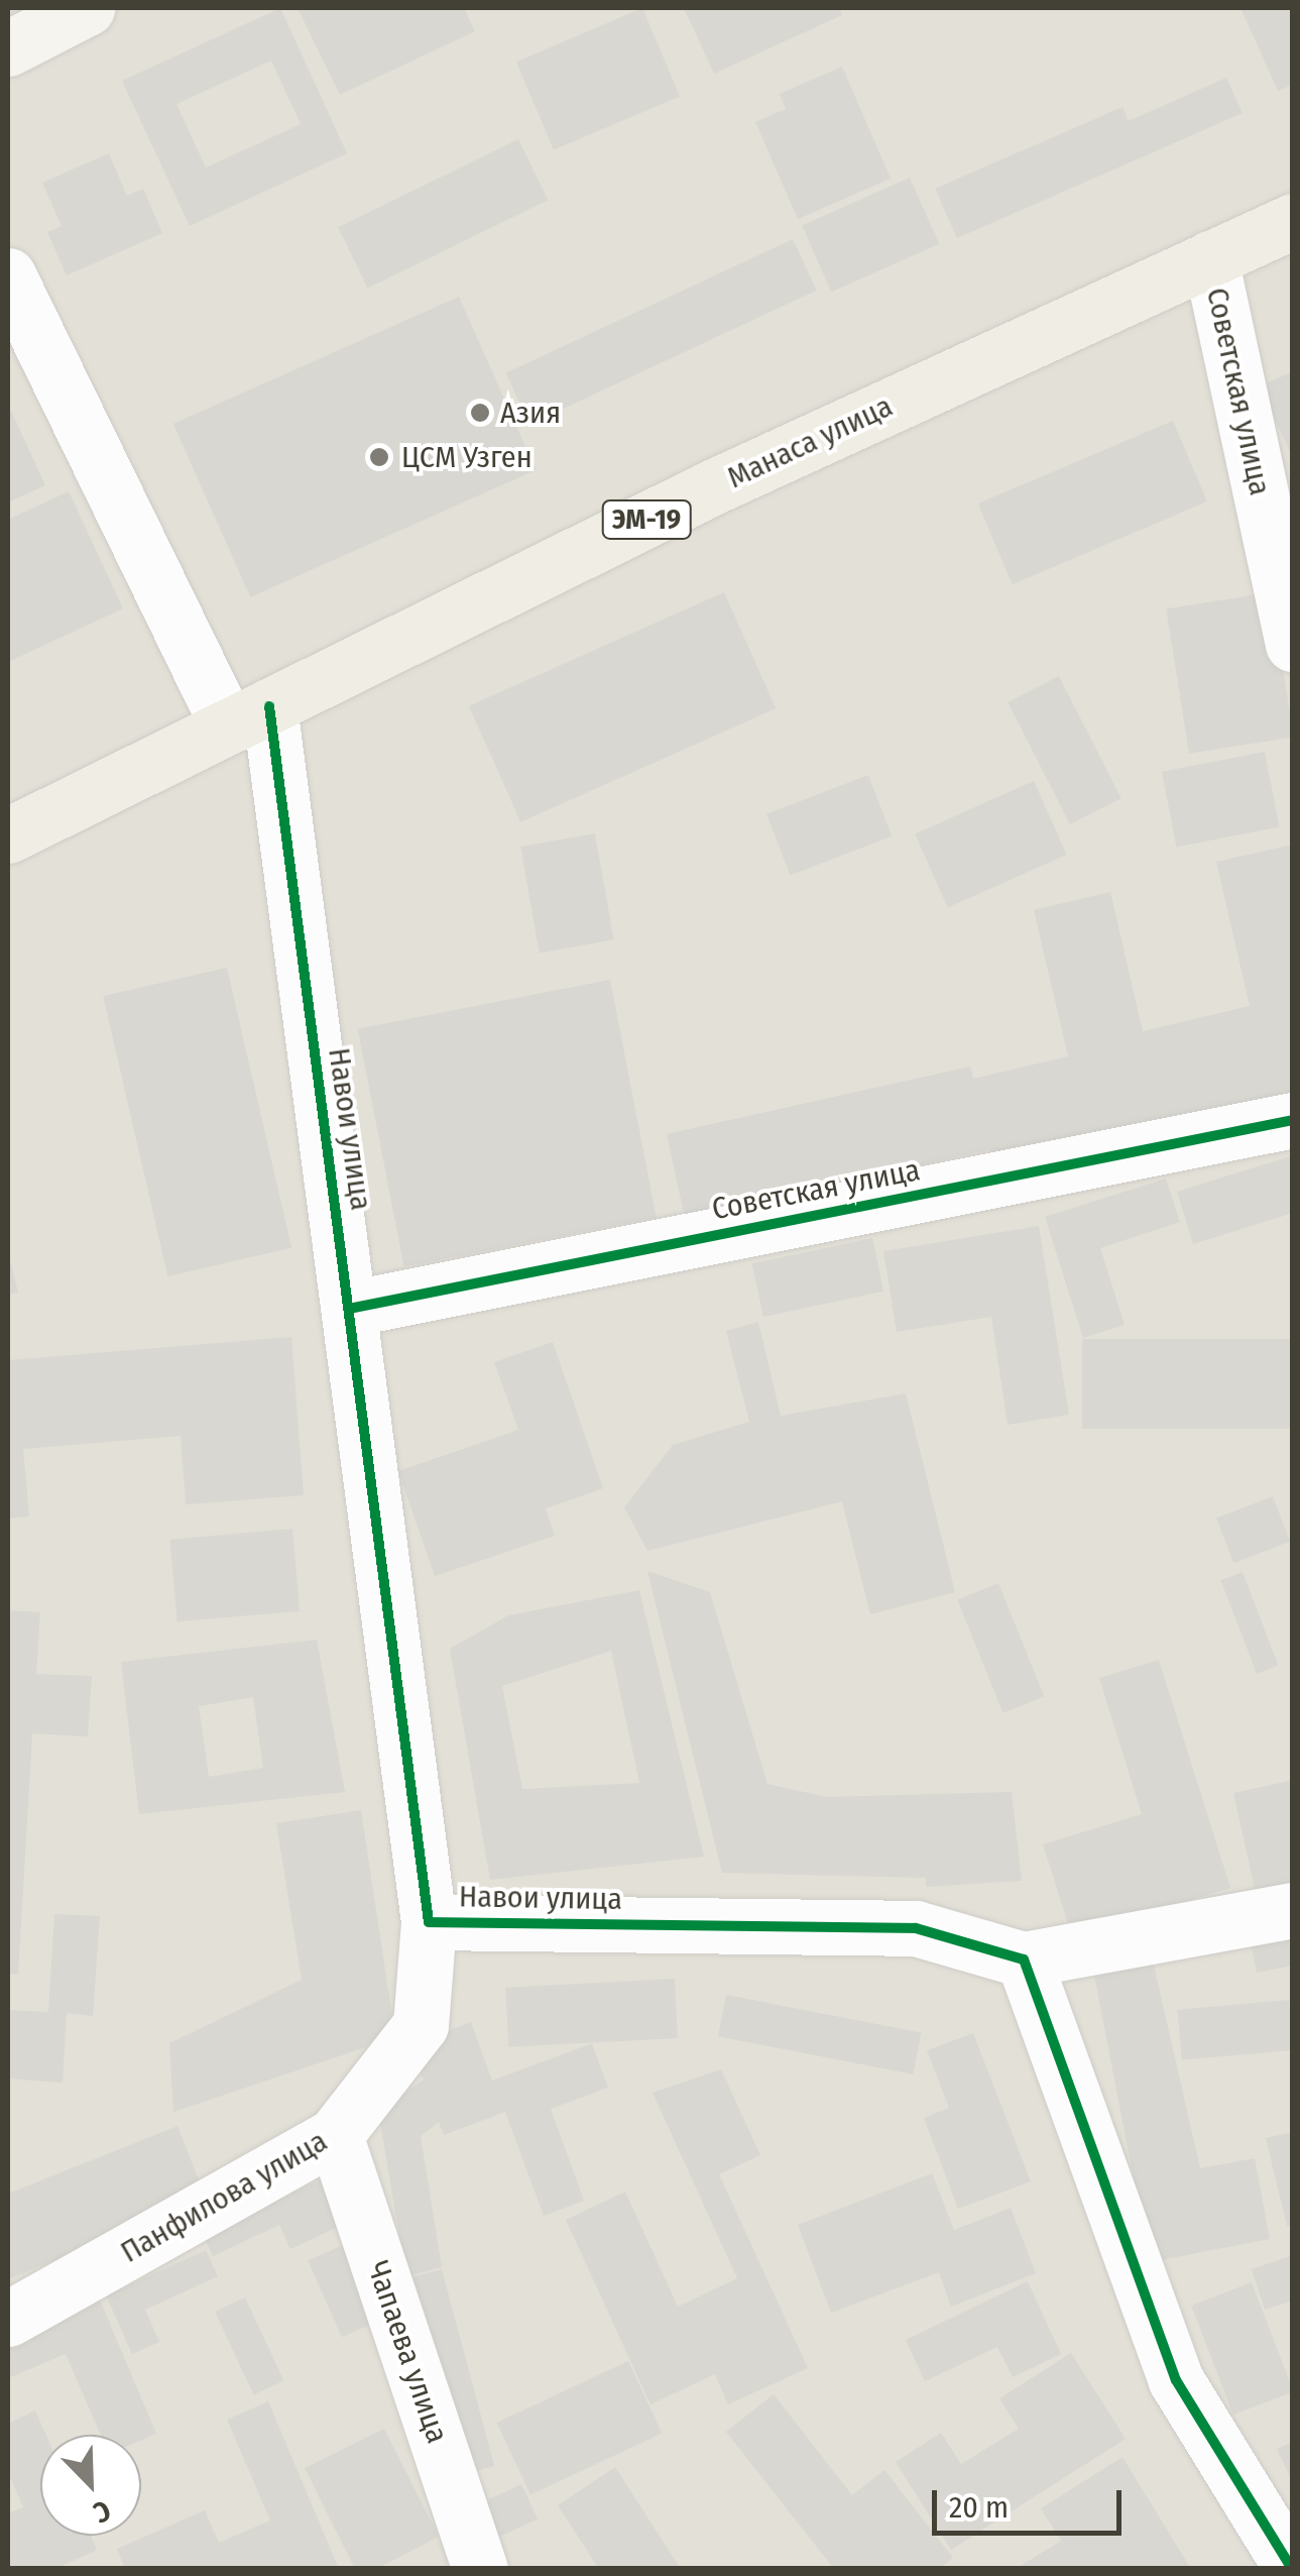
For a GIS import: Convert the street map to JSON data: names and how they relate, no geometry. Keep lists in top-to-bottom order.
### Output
{
  "streets": {
    "main road": ["Манаса улица", "ЭМ-19"],
    "street": [
      "Советская улица",
      "Навои улица",
      "Панфилова улица",
      "Чапаева улица"
    ]
  },
  "crossings": [
    ["Советская улица", "Манаса улица"],
    ["Советская улица", "Навои улица"],
    ["Манаса улица", "Навои улица"],
    ["Навои улица", "Панфилова улица"],
    ["Панфилова улица", "Чапаева улица"]
  ],
  "places": ["Азия", "ЦСМ Узген"],
  "scale_bar": "20 m",
  "north": "bottom right"
}
